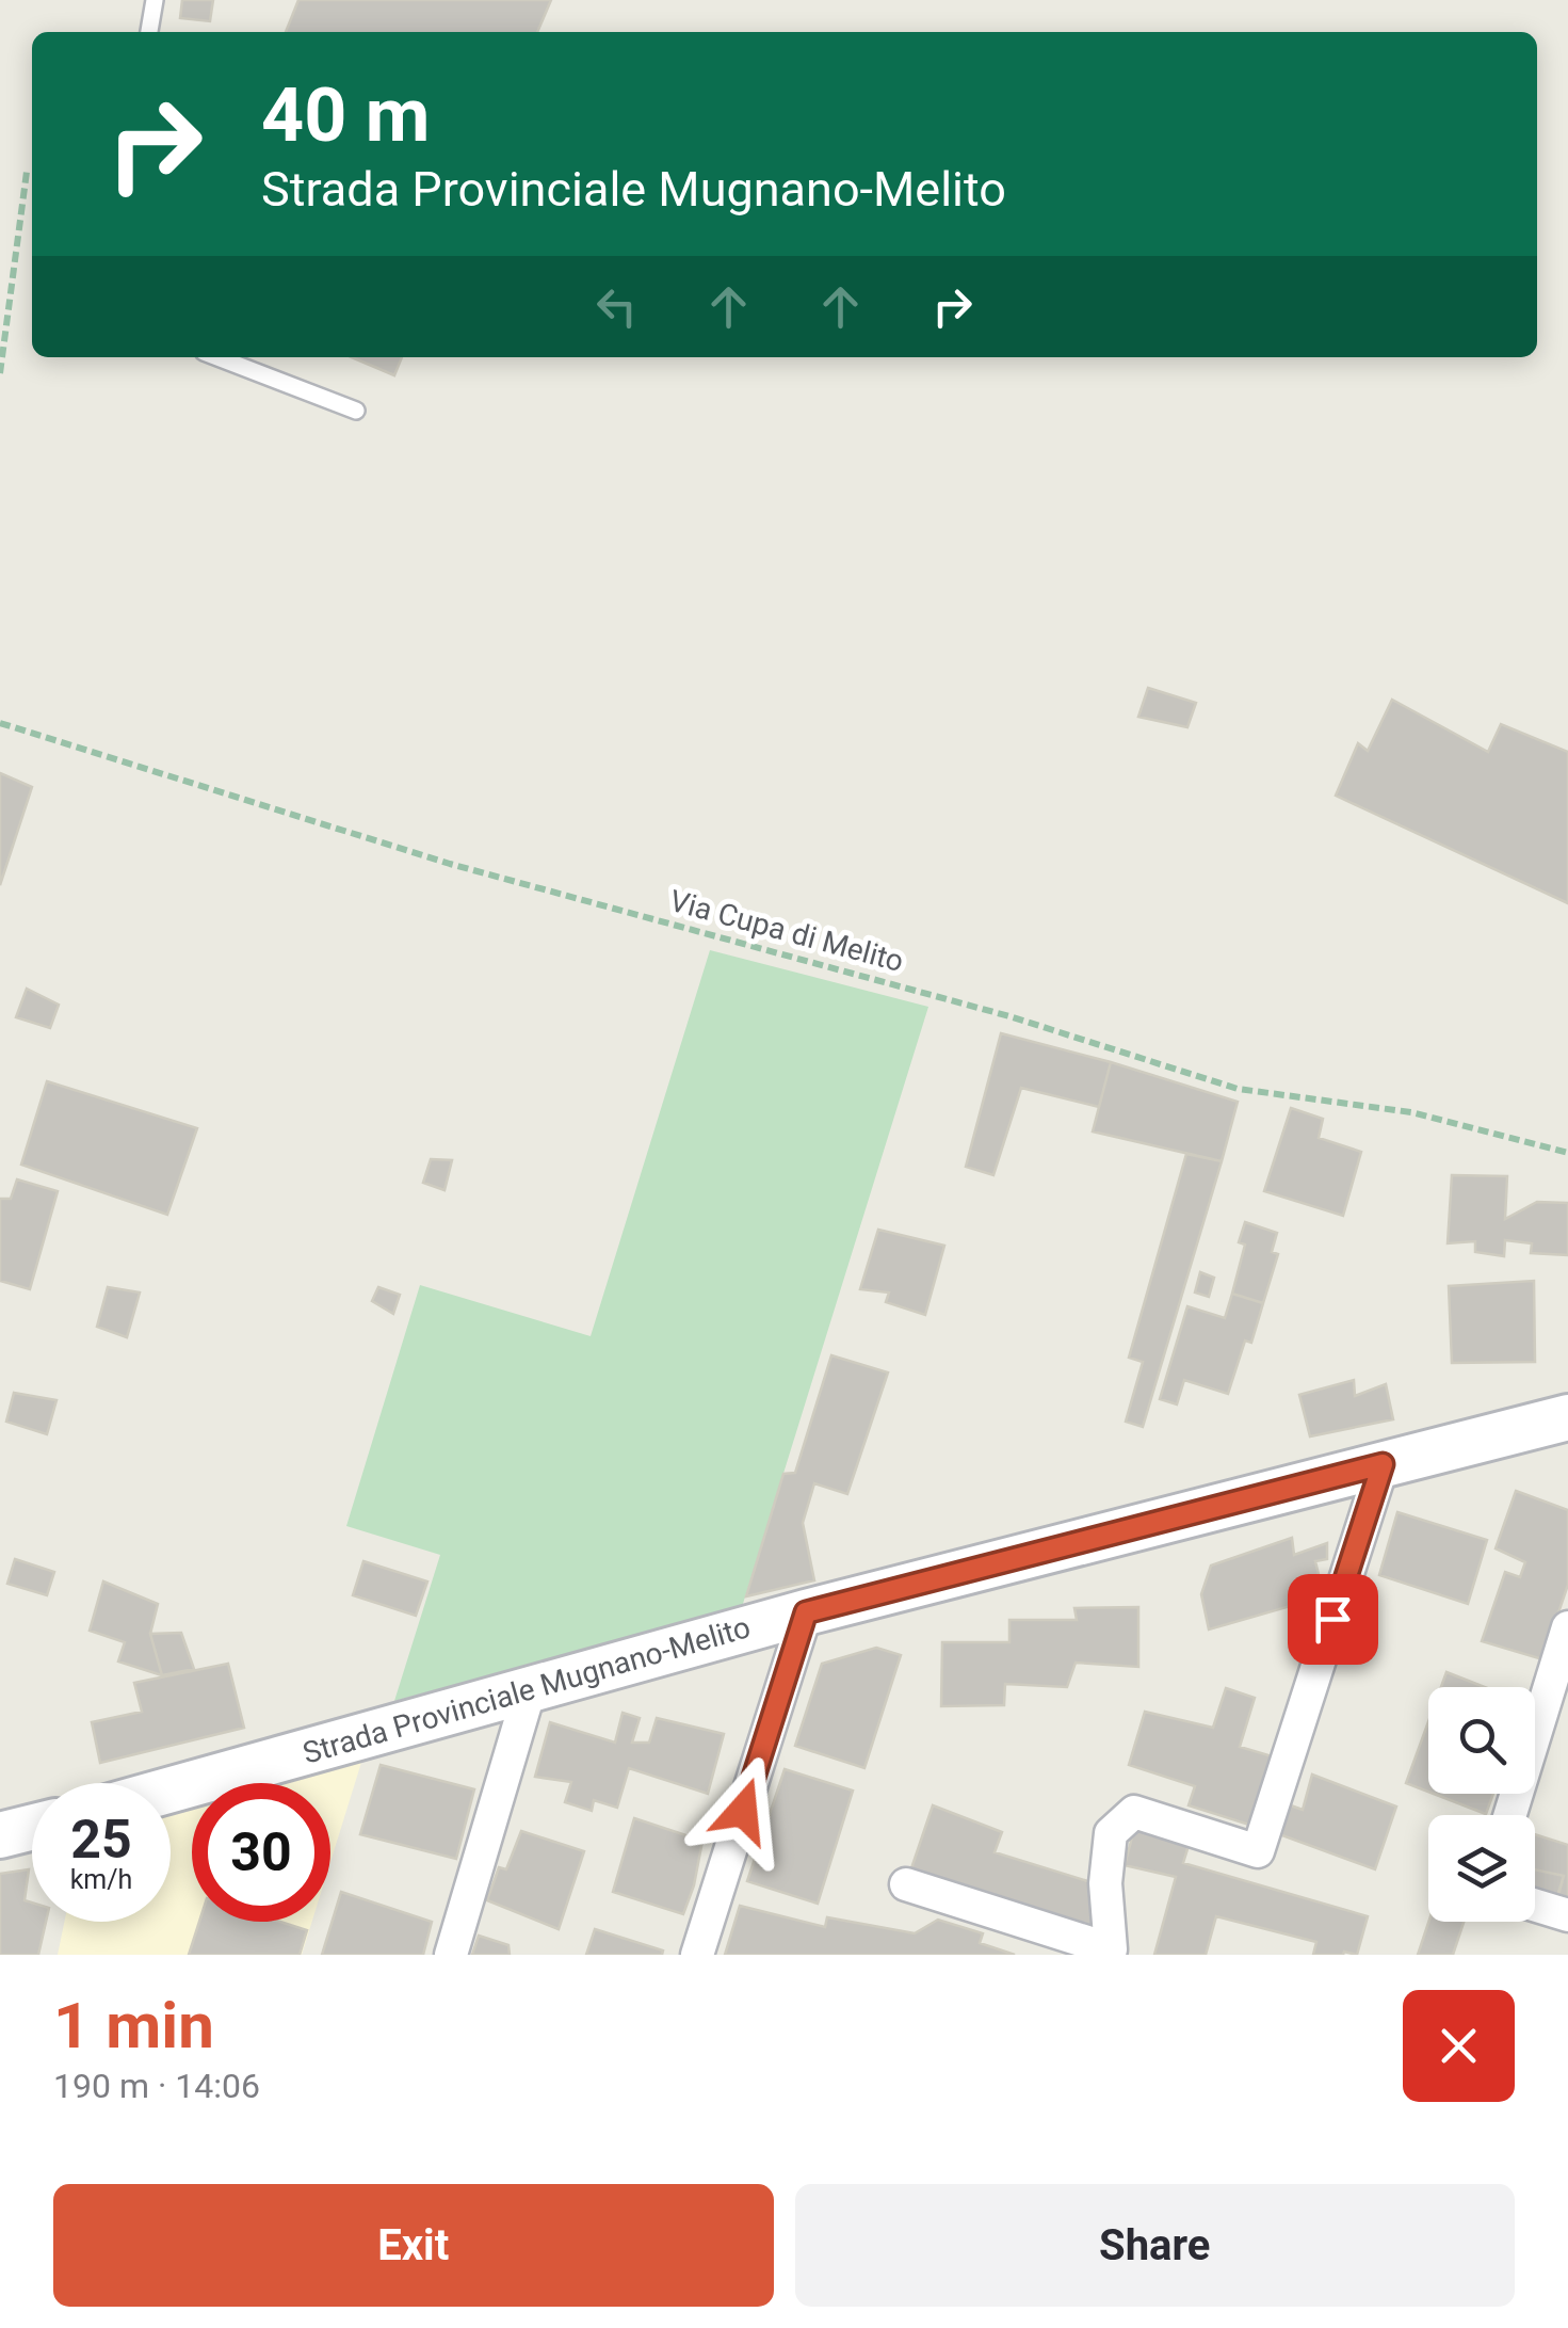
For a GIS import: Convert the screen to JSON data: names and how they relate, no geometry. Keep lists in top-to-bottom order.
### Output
{
  "streets": {
    "street": ["Strada Provinciale Mugnano-Melito"],
    "path": ["Via Cupa di Melito"]
  },
  "page": {
    "turn": ["40 m", "Strada Provinciale Mugnano-Melito"],
    "speed": "25 km/h",
    "limit": "30",
    "heading": ["1 min", "190 m · 14:06"],
    "buttons": ["Exit", "Share"]
  }
}
